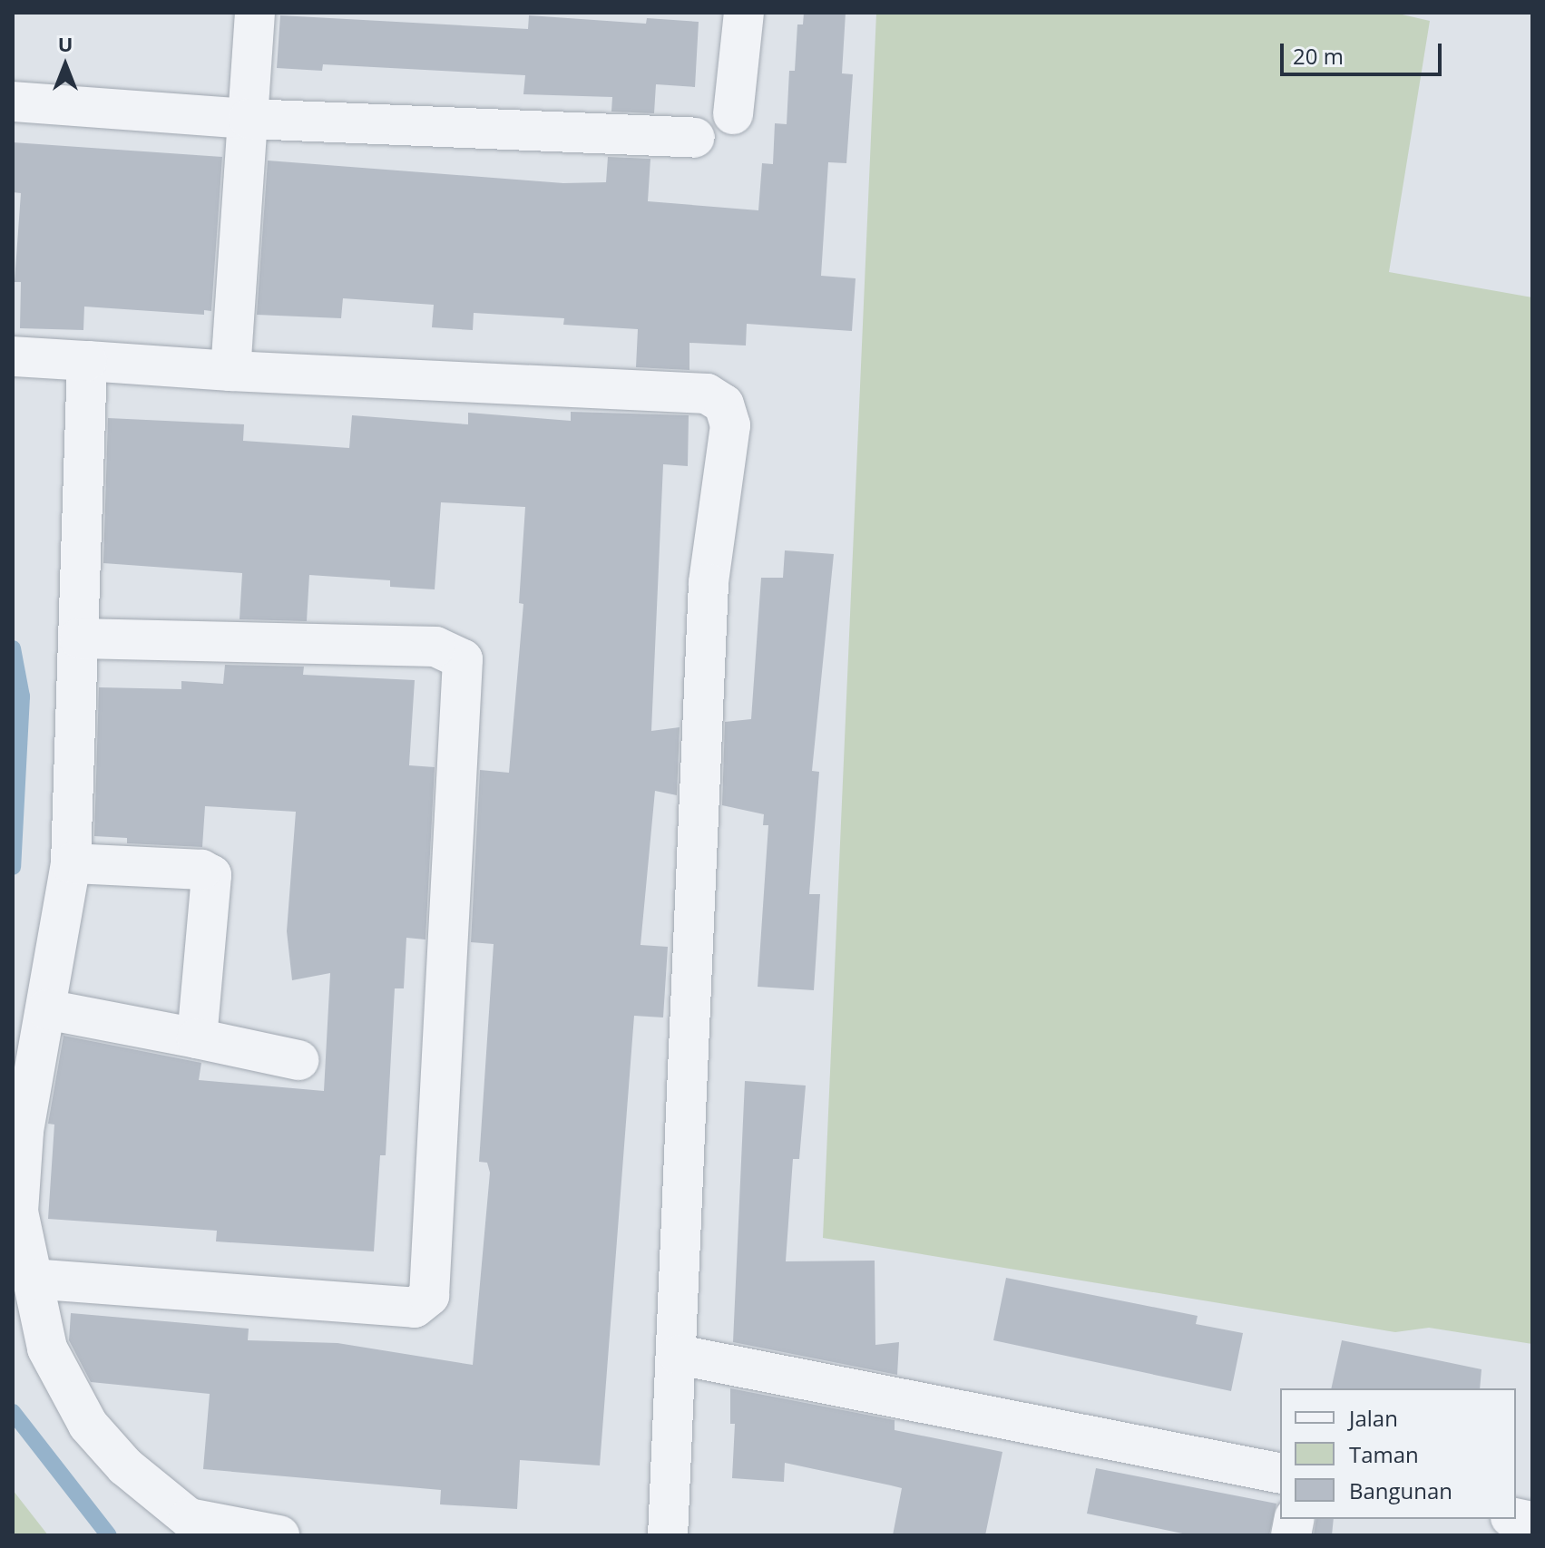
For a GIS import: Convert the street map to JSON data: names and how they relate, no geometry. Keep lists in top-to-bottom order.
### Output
{
  "legend": ["Jalan", "Taman", "Bangunan"],
  "scale_bar": "20 m",
  "north": "top"
}
